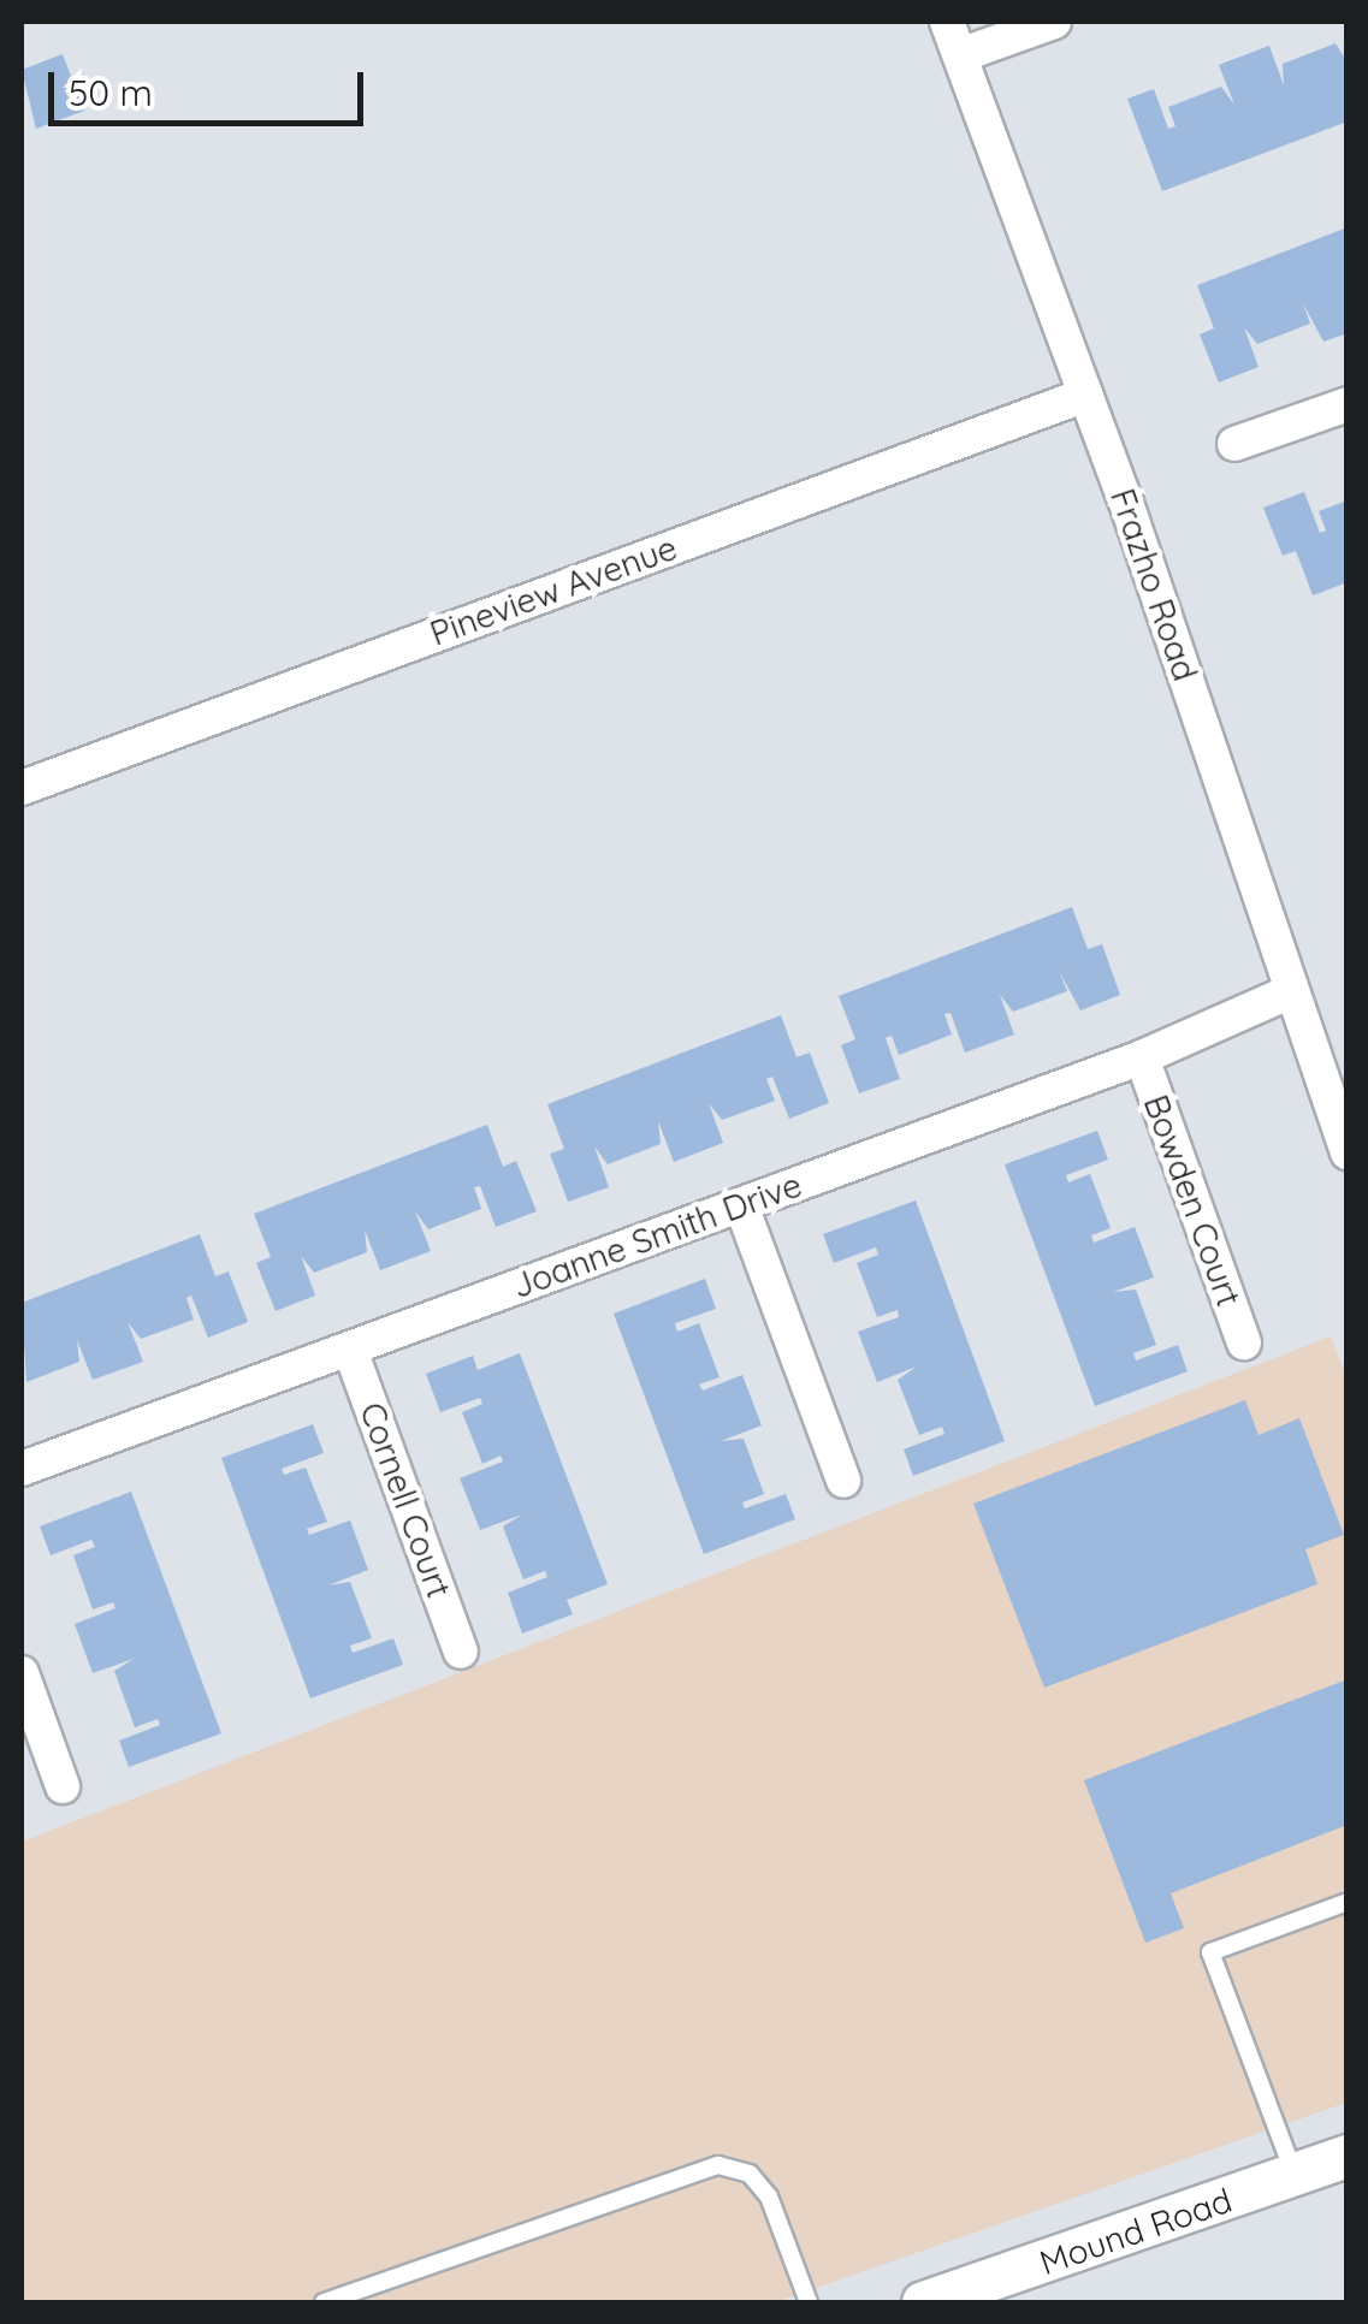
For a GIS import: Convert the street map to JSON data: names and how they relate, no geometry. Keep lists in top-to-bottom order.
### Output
{
  "streets": {
    "street": [
      "Frazho Road",
      "Pineview Avenue",
      "Bowden Court",
      "Joanne Smith Drive",
      "Cornell Court",
      "Mound Road"
    ]
  },
  "crossings": [
    ["Frazho Road", "Pineview Avenue"],
    ["Frazho Road", "Joanne Smith Drive"],
    ["Bowden Court", "Joanne Smith Drive"],
    ["Joanne Smith Drive", "Cornell Court"]
  ],
  "scale_bar": "50 m"
}
